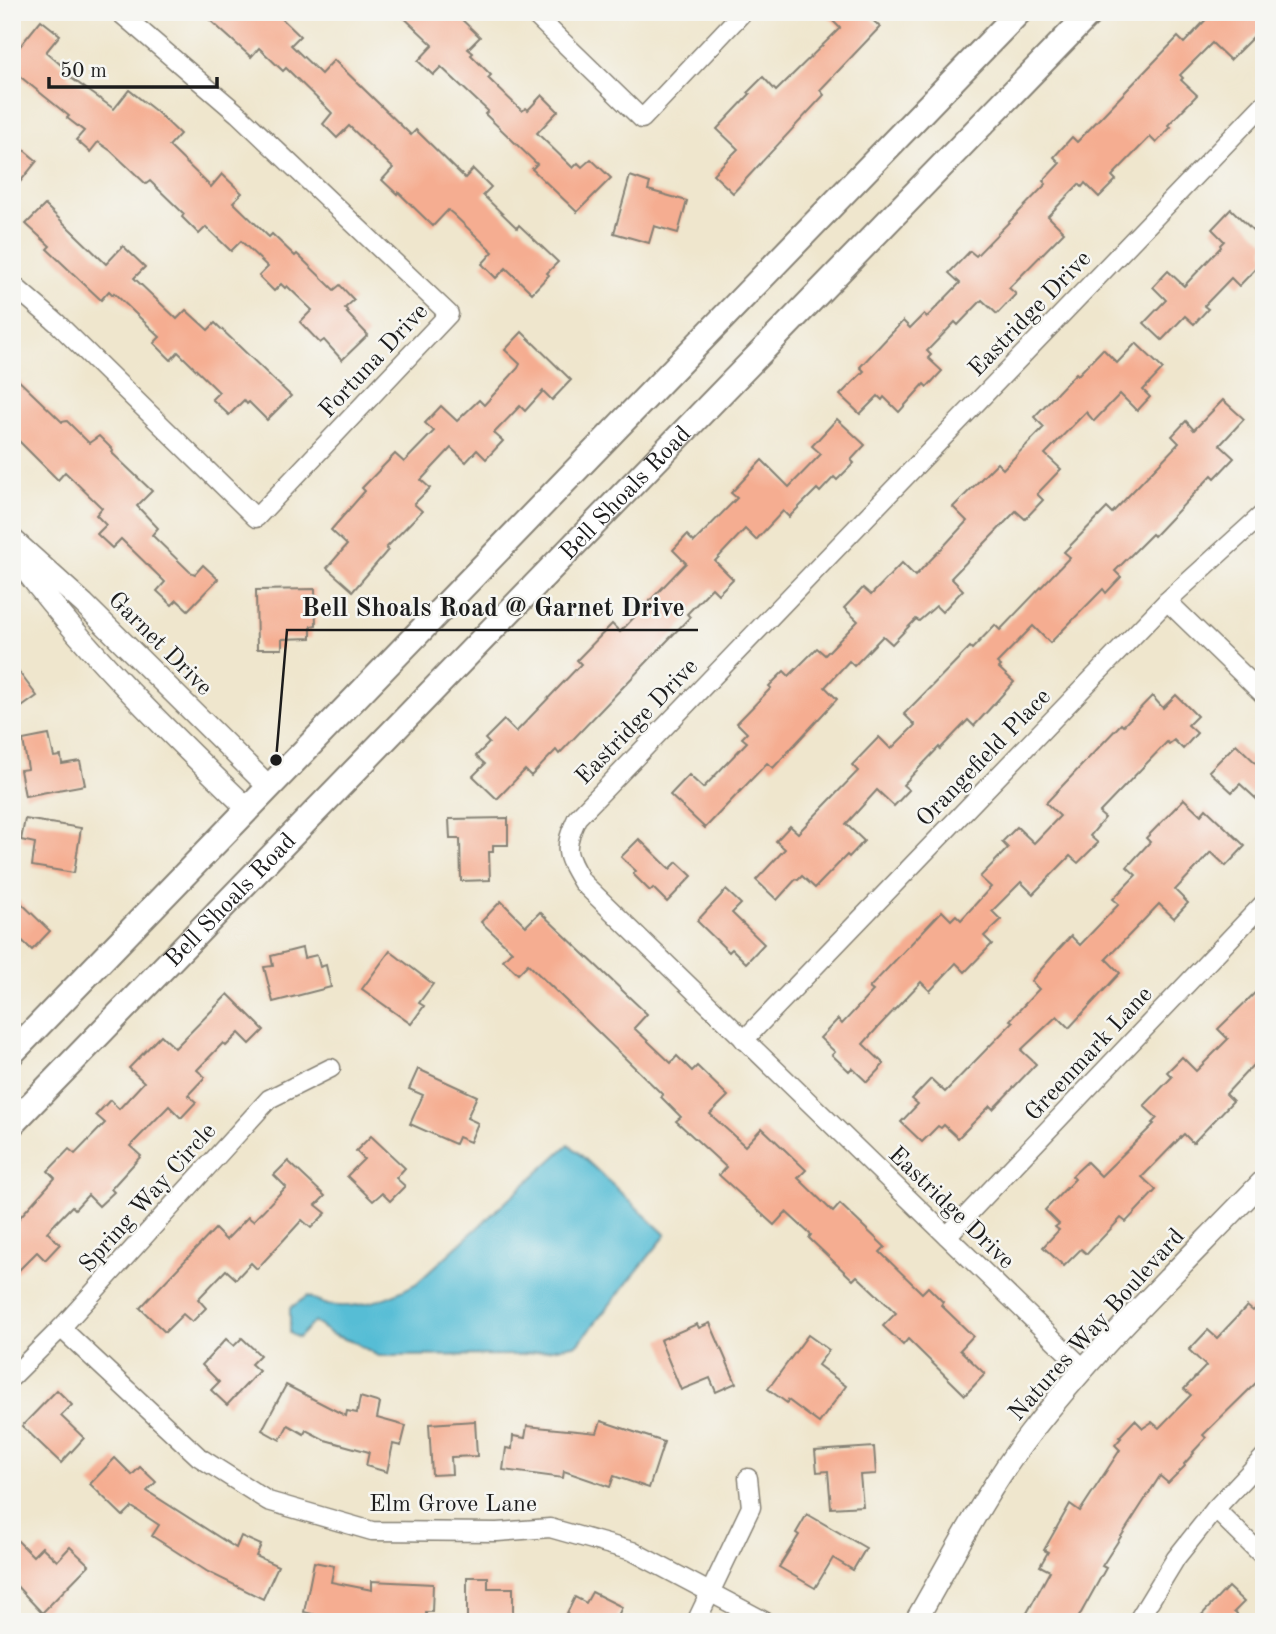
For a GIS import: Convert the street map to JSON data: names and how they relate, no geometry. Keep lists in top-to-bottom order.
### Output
{
  "streets": {
    "main road": ["Bell Shoals Road"],
    "street": [
      "Eastridge Drive",
      "Fortuna Drive",
      "Garnet Drive",
      "Orangefield Place",
      "Greenmark Lane",
      "Spring Way Circle",
      "Natures Way Boulevard",
      "Elm Grove Lane"
    ]
  },
  "crossings": [
    ["Eastridge Drive", "Orangefield Place"],
    ["Eastridge Drive", "Greenmark Lane"],
    ["Eastridge Drive", "Natures Way Boulevard"],
    ["Bell Shoals Road", "Garnet Drive"],
    ["Spring Way Circle", "Elm Grove Lane"]
  ],
  "places": ["Bell Shoals Road @ Garnet Drive"],
  "scale_bar": "50 m"
}
